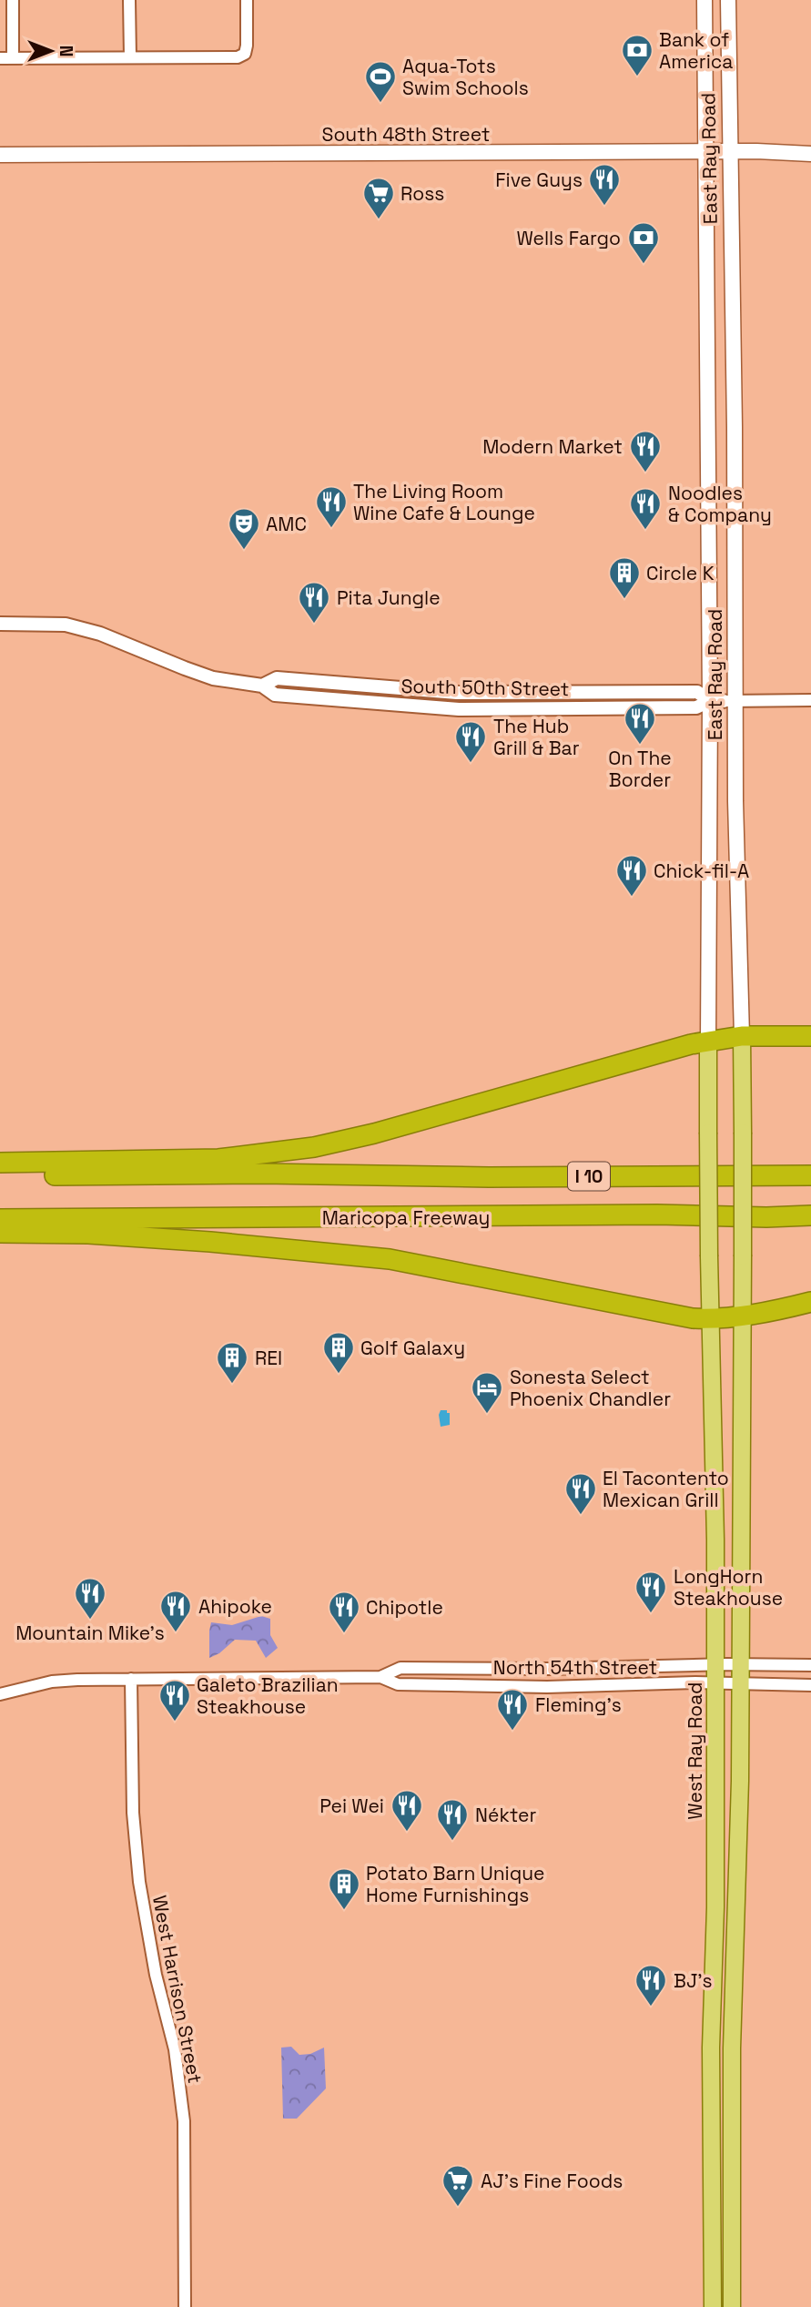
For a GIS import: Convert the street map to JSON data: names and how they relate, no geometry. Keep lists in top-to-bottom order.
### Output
{
  "streets": {
    "highway": ["I 10", "Maricopa Freeway"],
    "main road": ["South 48th Street", "East Ray Road", "West Ray Road"],
    "street": ["South 50th Street", "North 54th Street", "West Harrison Street"]
  },
  "crossings": [
    ["South 48th Street", "East Ray Road"],
    ["East Ray Road", "South 50th Street"],
    ["East Ray Road", "West Ray Road"],
    ["North 54th Street", "West Ray Road"],
    ["North 54th Street", "West Harrison Street"]
  ],
  "places": {
    "bank": ["Bank of America", "Wells Fargo"],
    "sports": ["Aqua-Tots Swim Schools"],
    "restaurant": [
      "Five Guys",
      "Modern Market",
      "The Living Room Wine Cafe & Lounge",
      "Noodles & Company",
      "Pita Jungle",
      "On The Border",
      "The Hub Grill & Bar",
      "Chick-fil-A",
      "El Tacontento Mexican Grill",
      "LongHorn Steakhouse",
      "Mountain Mike's",
      "Ahipoke",
      "Chipotle",
      "Galeto Brazilian Steakhouse",
      "Fleming's",
      "Pei Wei",
      "Nékter",
      "BJ's"
    ],
    "supermarket": ["Ross", "AJ’s Fine Foods"],
    "theatre": ["AMC"],
    "building": [
      "Circle K",
      "Golf Galaxy",
      "REI",
      "Potato Barn Unique Home Furnishings"
    ],
    "hotel": ["Sonesta Select Phoenix Chandler"]
  },
  "north": "right"
}
